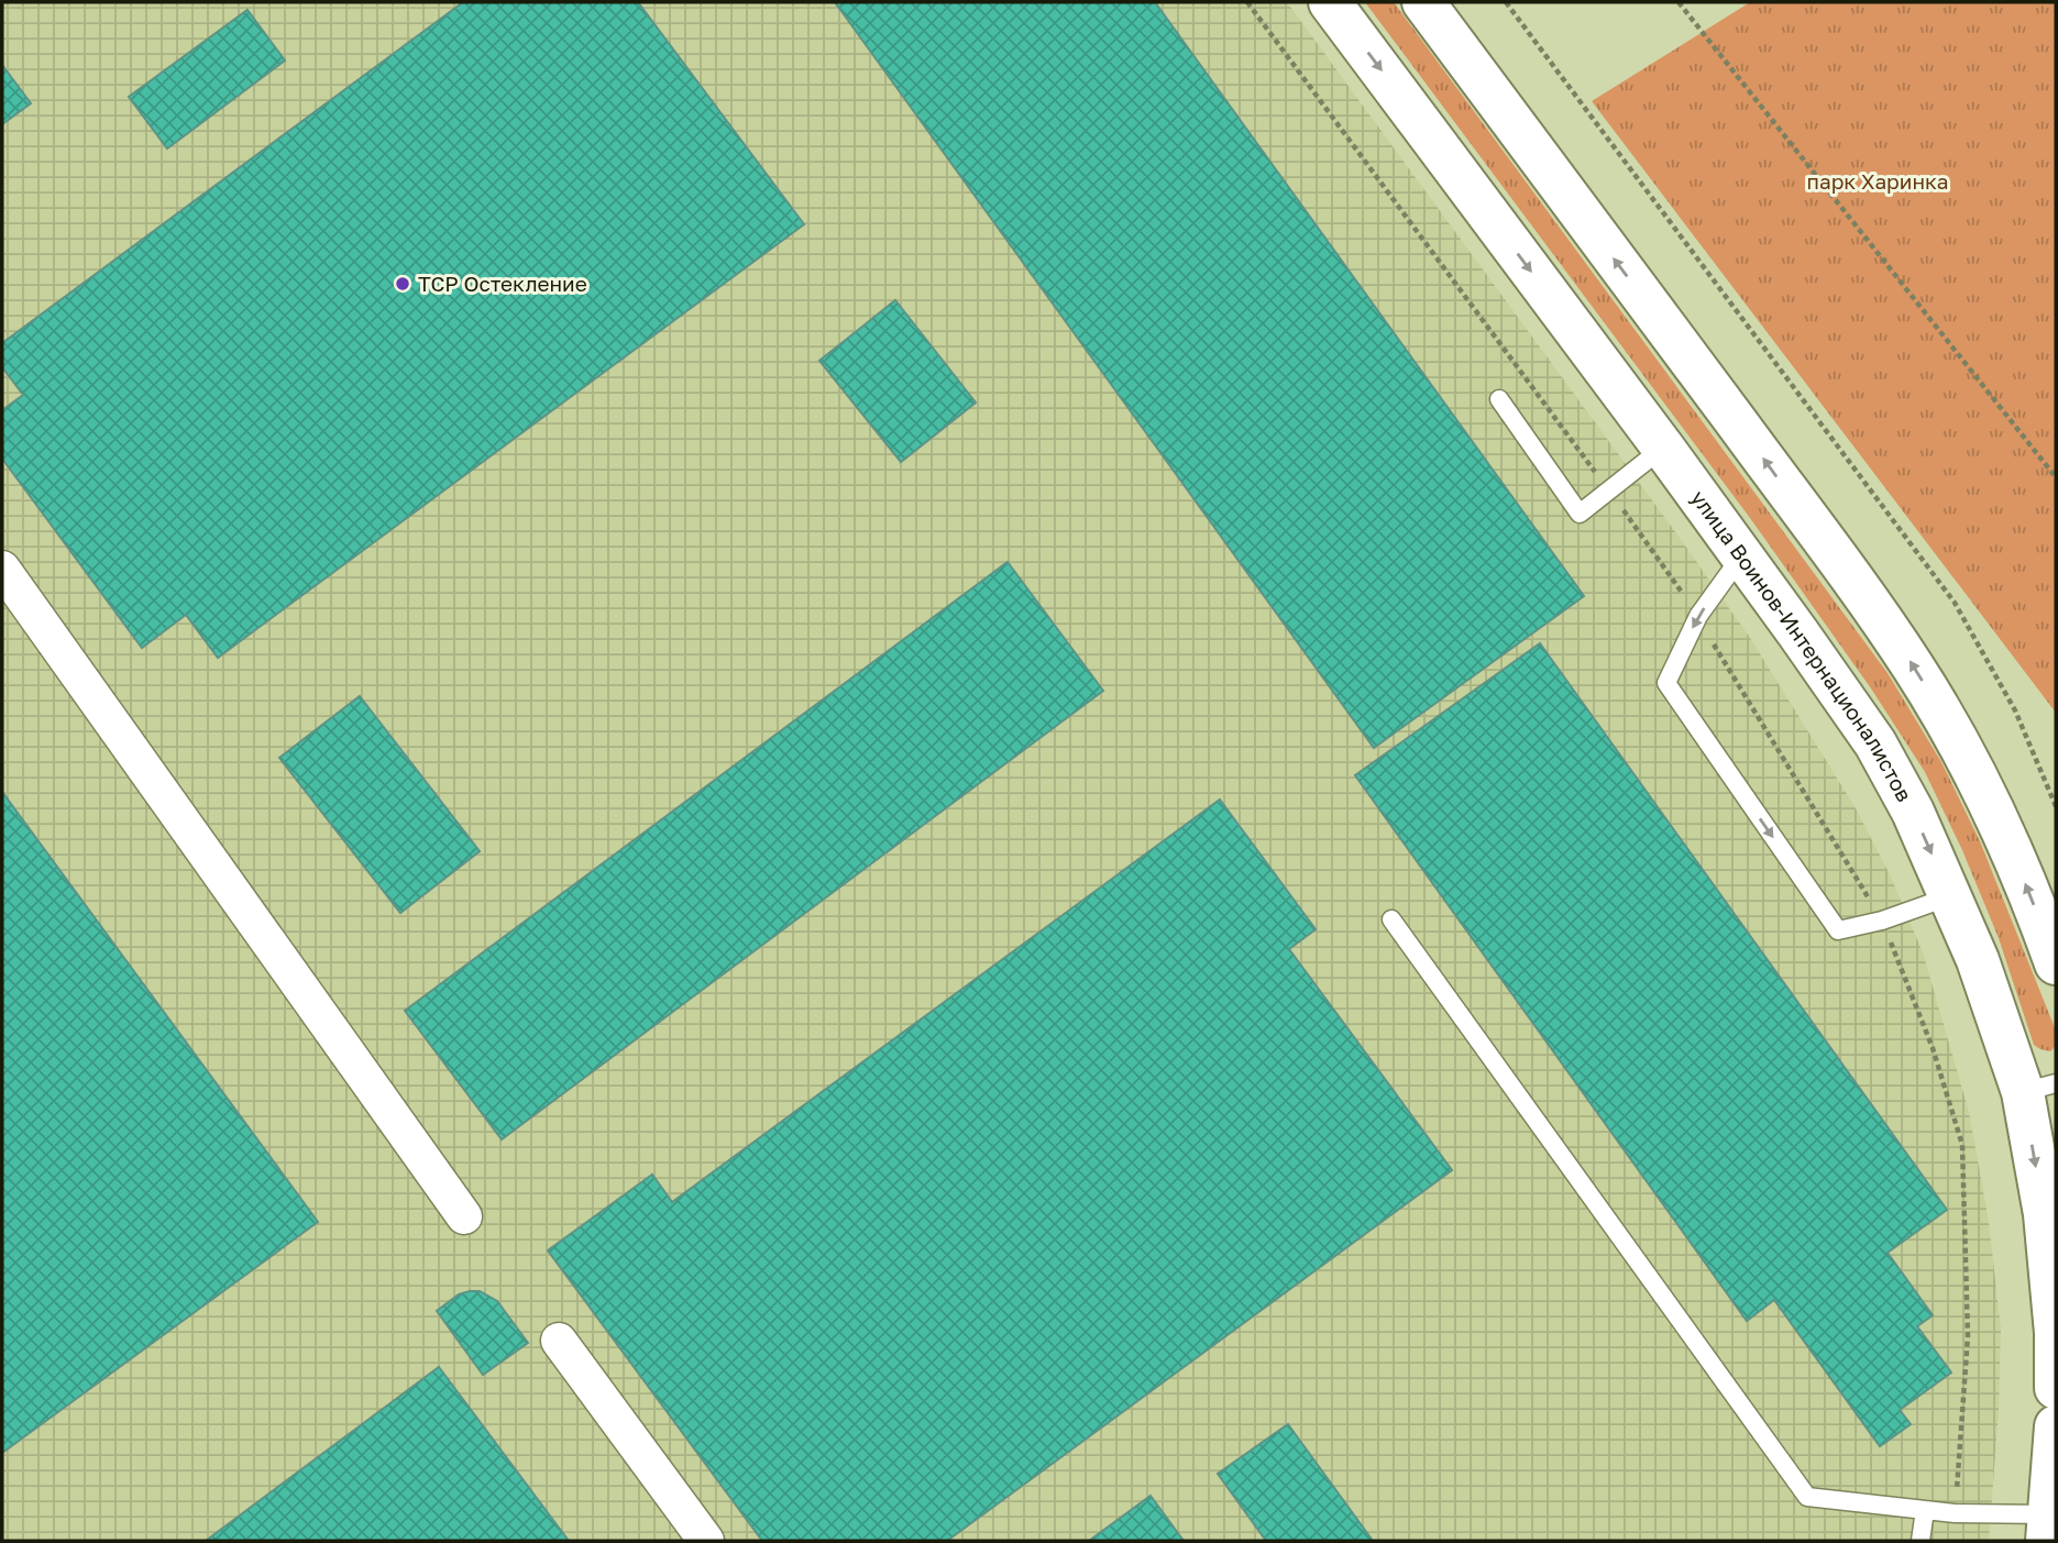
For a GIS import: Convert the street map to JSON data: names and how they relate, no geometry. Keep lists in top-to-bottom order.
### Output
{
  "streets": {
    "main road": ["улица Воинов-Интернационалистов"]
  },
  "parks": ["парк Харинка"],
  "places": ["ТСР Остекление"]
}
